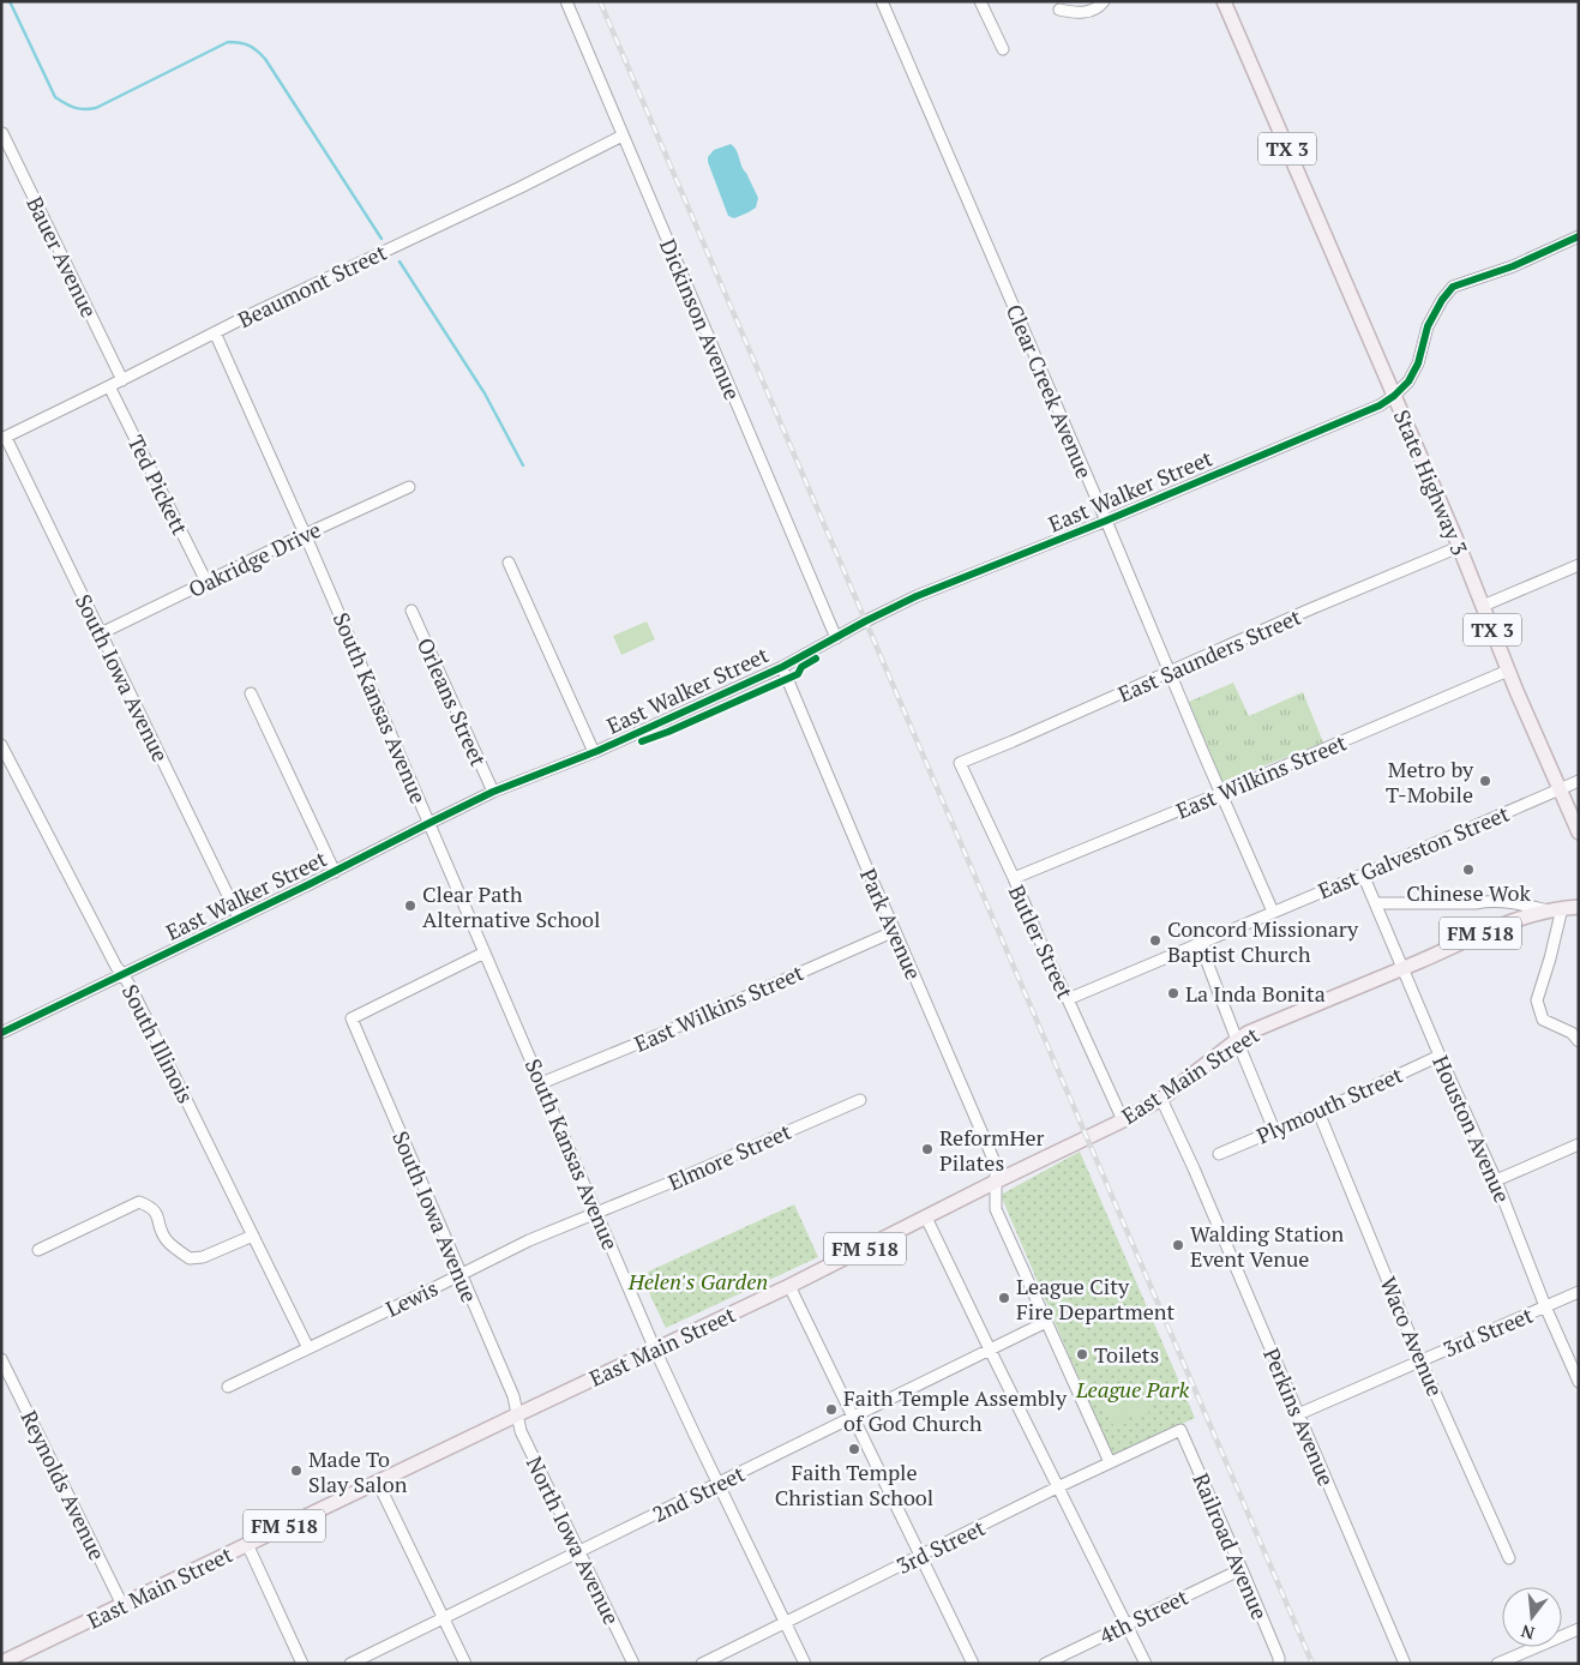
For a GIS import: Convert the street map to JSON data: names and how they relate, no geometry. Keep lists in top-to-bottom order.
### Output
{
  "streets": {
    "main road": [
      "TX 3",
      "State Highway 3",
      "FM 518",
      "East Main Street"
    ],
    "street": [
      "Bauer Avenue",
      "Beaumont Street",
      "Dickinson Avenue",
      "Clear Creek Avenue",
      "Ted Pickett",
      "East Walker Street",
      "Oakridge Drive",
      "East Saunders Street",
      "South Iowa Avenue",
      "Orleans Street",
      "South Kansas Avenue",
      "East Wilkins Street",
      "East Galveston Street",
      "Park Avenue",
      "Butler Street",
      "South Illinois",
      "Plymouth Street",
      "Houston Avenue",
      "Elmore Street",
      "Lewis",
      "3rd Street",
      "Waco Avenue",
      "Perkins Avenue",
      "Reynolds Avenue",
      "2nd Street",
      "North Iowa Avenue",
      "Railroad Avenue",
      "4th Street"
    ]
  },
  "crossings": [
    ["Bauer Avenue", "Beaumont Street"],
    ["Beaumont Street", "Dickinson Avenue"],
    ["Beaumont Street", "Ted Pickett"],
    ["Beaumont Street", "South Iowa Avenue"],
    ["Beaumont Street", "South Kansas Avenue"],
    ["Dickinson Avenue", "East Walker Street"],
    ["Clear Creek Avenue", "East Walker Street"],
    ["Clear Creek Avenue", "East Saunders Street"],
    ["Clear Creek Avenue", "East Wilkins Street"],
    ["Clear Creek Avenue", "East Galveston Street"],
    ["State Highway 3", "East Walker Street"],
    ["State Highway 3", "East Saunders Street"],
    ["State Highway 3", "East Wilkins Street"],
    ["State Highway 3", "East Galveston Street"],
    ["Ted Pickett", "Oakridge Drive"],
    ["East Walker Street", "South Iowa Avenue"],
    ["East Walker Street", "Orleans Street"],
    ["East Walker Street", "South Kansas Avenue"],
    ["East Walker Street", "Park Avenue"],
    ["East Walker Street", "South Illinois"],
    ["Oakridge Drive", "South Iowa Avenue"],
    ["Oakridge Drive", "South Kansas Avenue"],
    ["East Saunders Street", "Butler Street"],
    ["South Iowa Avenue", "South Kansas Avenue"],
    ["South Iowa Avenue", "East Main Street"],
    ["South Iowa Avenue", "Lewis"],
    ["South Iowa Avenue", "North Iowa Avenue"],
    ["South Kansas Avenue", "East Wilkins Street"],
    ["South Kansas Avenue", "East Main Street"],
    ["South Kansas Avenue", "Elmore Street"],
    ["South Kansas Avenue", "Lewis"],
    ["South Kansas Avenue", "3rd Street"],
    ["South Kansas Avenue", "2nd Street"],
    ["East Wilkins Street", "Park Avenue"],
    ["East Wilkins Street", "Butler Street"],
    ["East Galveston Street", "Butler Street"],
    ["East Galveston Street", "Houston Avenue"],
    ["Park Avenue", "East Main Street"],
    ["Park Avenue", "3rd Street"],
    ["Park Avenue", "2nd Street"],
    ["Butler Street", "East Main Street"],
    ["South Illinois", "Lewis"],
    ["East Main Street", "Houston Avenue"],
    ["East Main Street", "Perkins Avenue"],
    ["East Main Street", "Reynolds Avenue"],
    ["East Main Street", "North Iowa Avenue"],
    ["Plymouth Street", "Houston Avenue"],
    ["Plymouth Street", "Waco Avenue"],
    ["Houston Avenue", "3rd Street"],
    ["Elmore Street", "Lewis"],
    ["3rd Street", "Waco Avenue"],
    ["3rd Street", "Perkins Avenue"],
    ["3rd Street", "Railroad Avenue"],
    ["2nd Street", "North Iowa Avenue"],
    ["Railroad Avenue", "4th Street"]
  ],
  "parks": ["Helen's Garden", "League Park"],
  "places": [
    "Metro by T-Mobile",
    "Chinese Wok",
    "Clear Path Alternative School",
    "Concord Missionary Baptist Church",
    "La Inda Bonita",
    "ReformHer Pilates",
    "Walding Station Event Venue",
    "League City Fire Department",
    "Toilets",
    "Faith Temple Assembly of God Church",
    "Faith Temple Christian School",
    "Made To Slay Salon"
  ],
  "north": "bottom"
}
